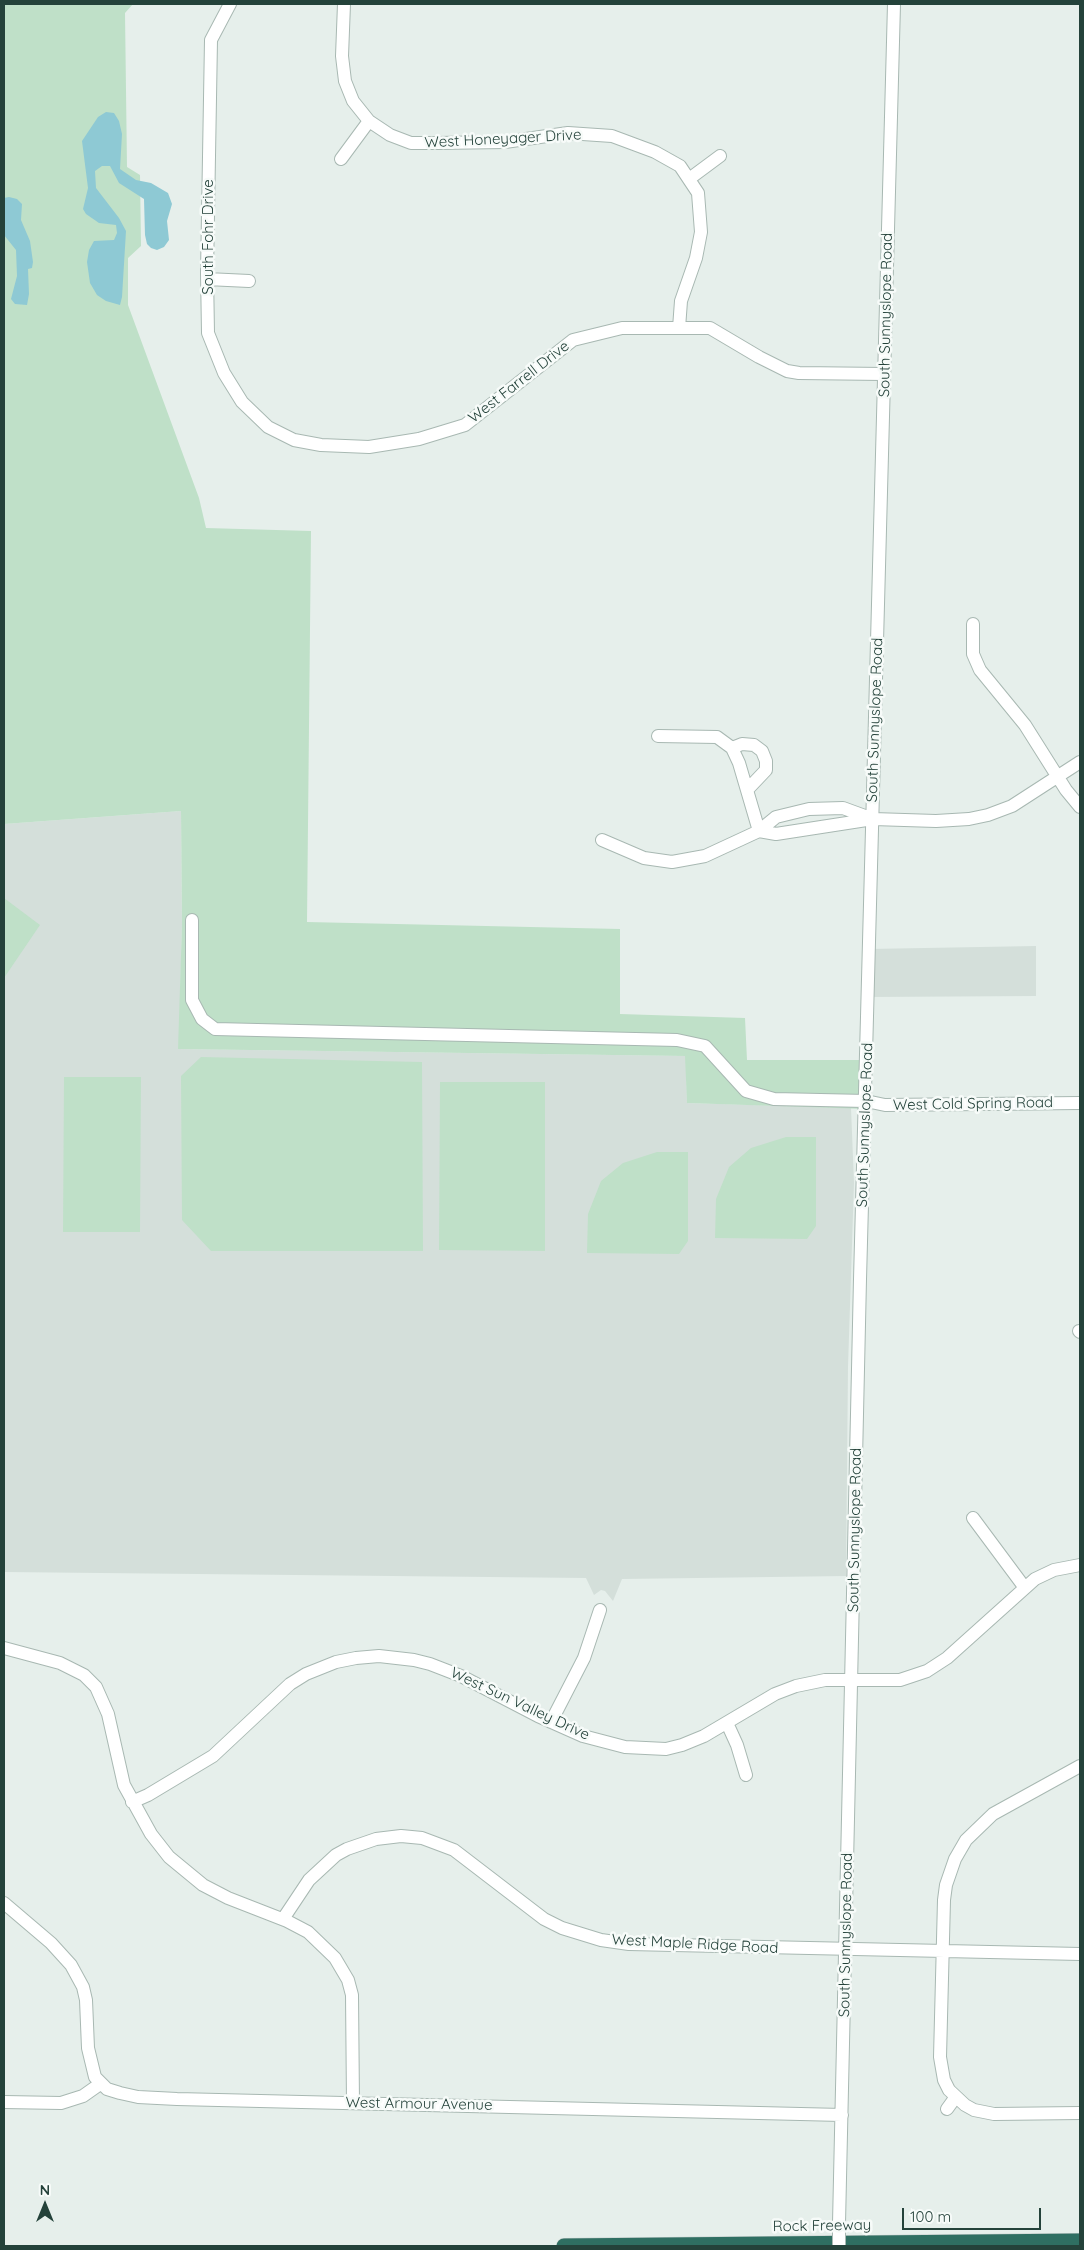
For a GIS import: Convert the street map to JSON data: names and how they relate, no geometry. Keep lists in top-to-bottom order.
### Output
{
  "streets": {
    "highway": ["Rock Freeway"],
    "street": [
      "West Honeyager Drive",
      "South Fohr Drive",
      "South Sunnyslope Road",
      "West Farrell Drive",
      "West Cold Spring Road",
      "West Sun Valley Drive",
      "West Maple Ridge Road",
      "West Armour Avenue"
    ]
  },
  "crossings": [
    ["West Honeyager Drive", "West Farrell Drive"],
    ["South Fohr Drive", "West Farrell Drive"],
    ["South Sunnyslope Road", "West Farrell Drive"],
    ["South Sunnyslope Road", "West Cold Spring Road"],
    ["South Sunnyslope Road", "West Sun Valley Drive"],
    ["South Sunnyslope Road", "West Maple Ridge Road"],
    ["South Sunnyslope Road", "West Armour Avenue"]
  ],
  "scale_bar": "100 m",
  "north": "top"
}
